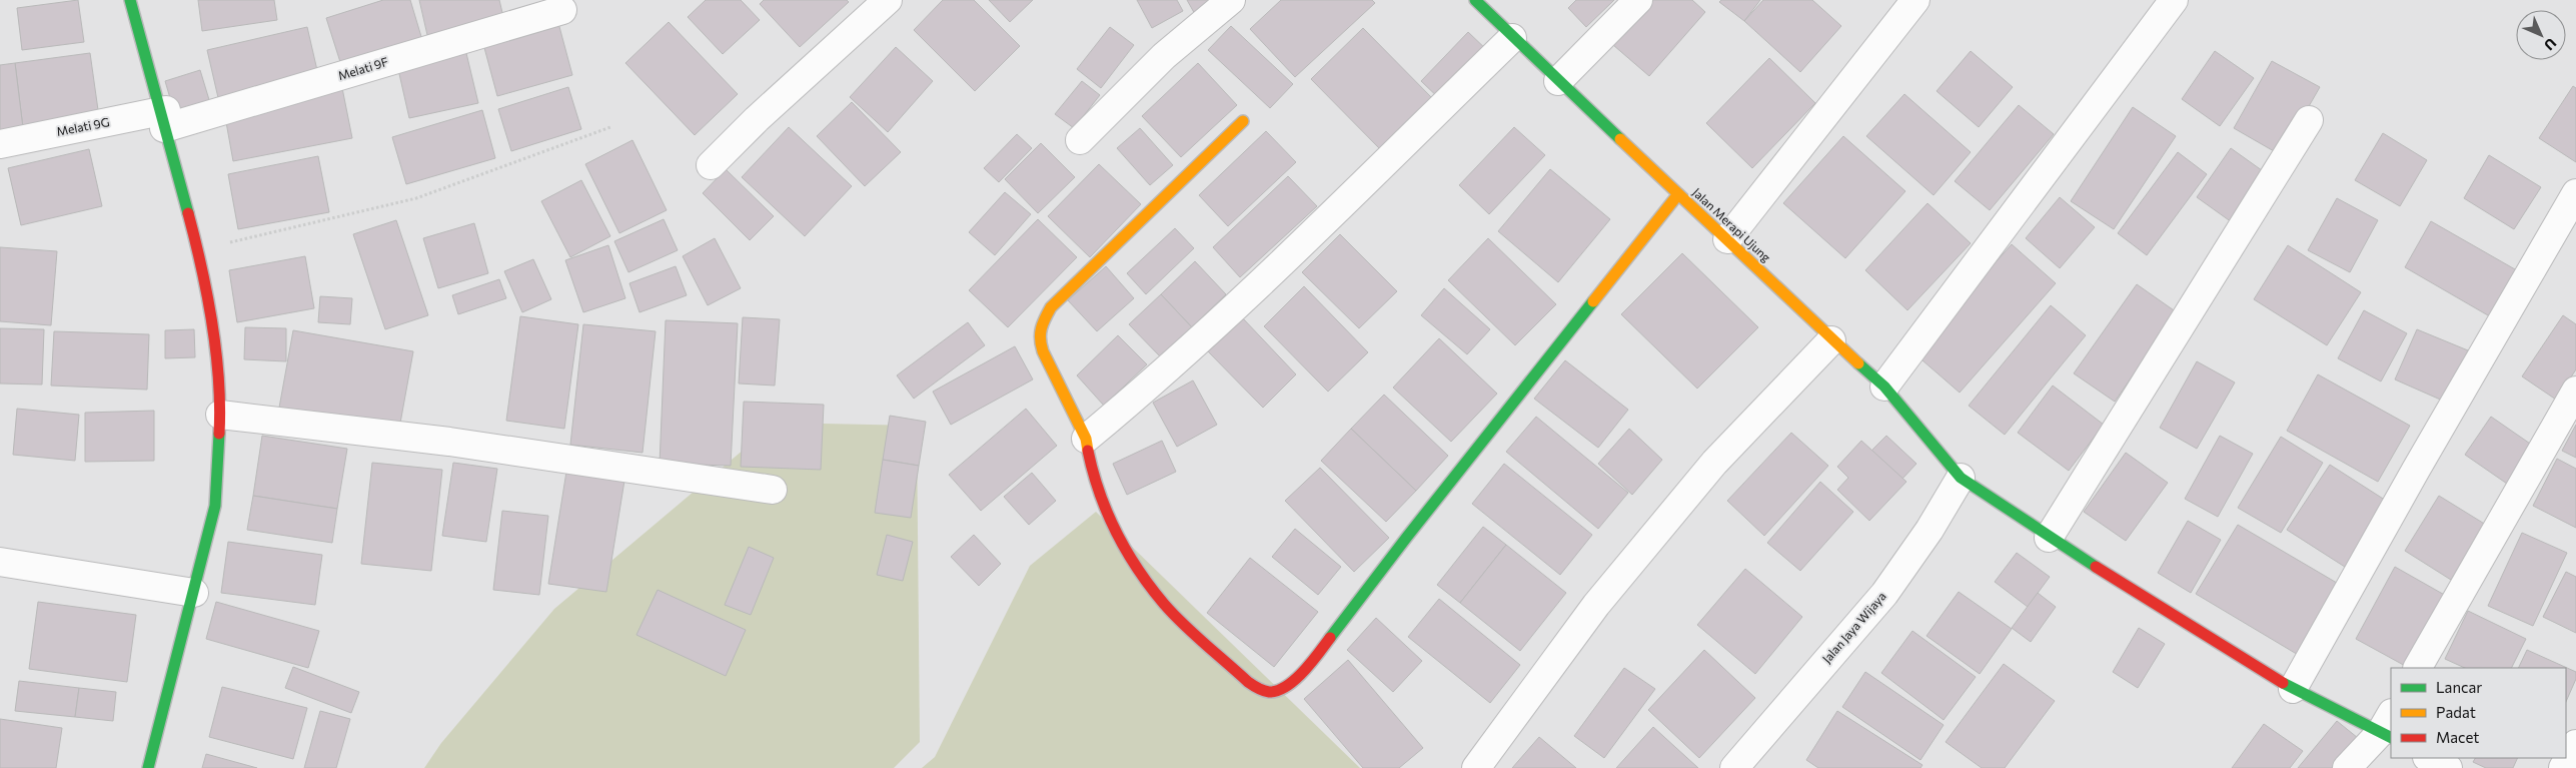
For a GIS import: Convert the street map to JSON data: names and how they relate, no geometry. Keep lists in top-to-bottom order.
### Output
{
  "streets": {
    "street": [
      "Melati 9F",
      "Melati 9G",
      "Jalan Merapi Ujung",
      "Jalan Jaya Wijaya"
    ]
  },
  "crossings": [
    ["Melati 9F", "Melati 9G"],
    ["Jalan Merapi Ujung", "Jalan Jaya Wijaya"]
  ],
  "legend": ["Lancar", "Padat", "Macet"],
  "north": "bottom right"
}
